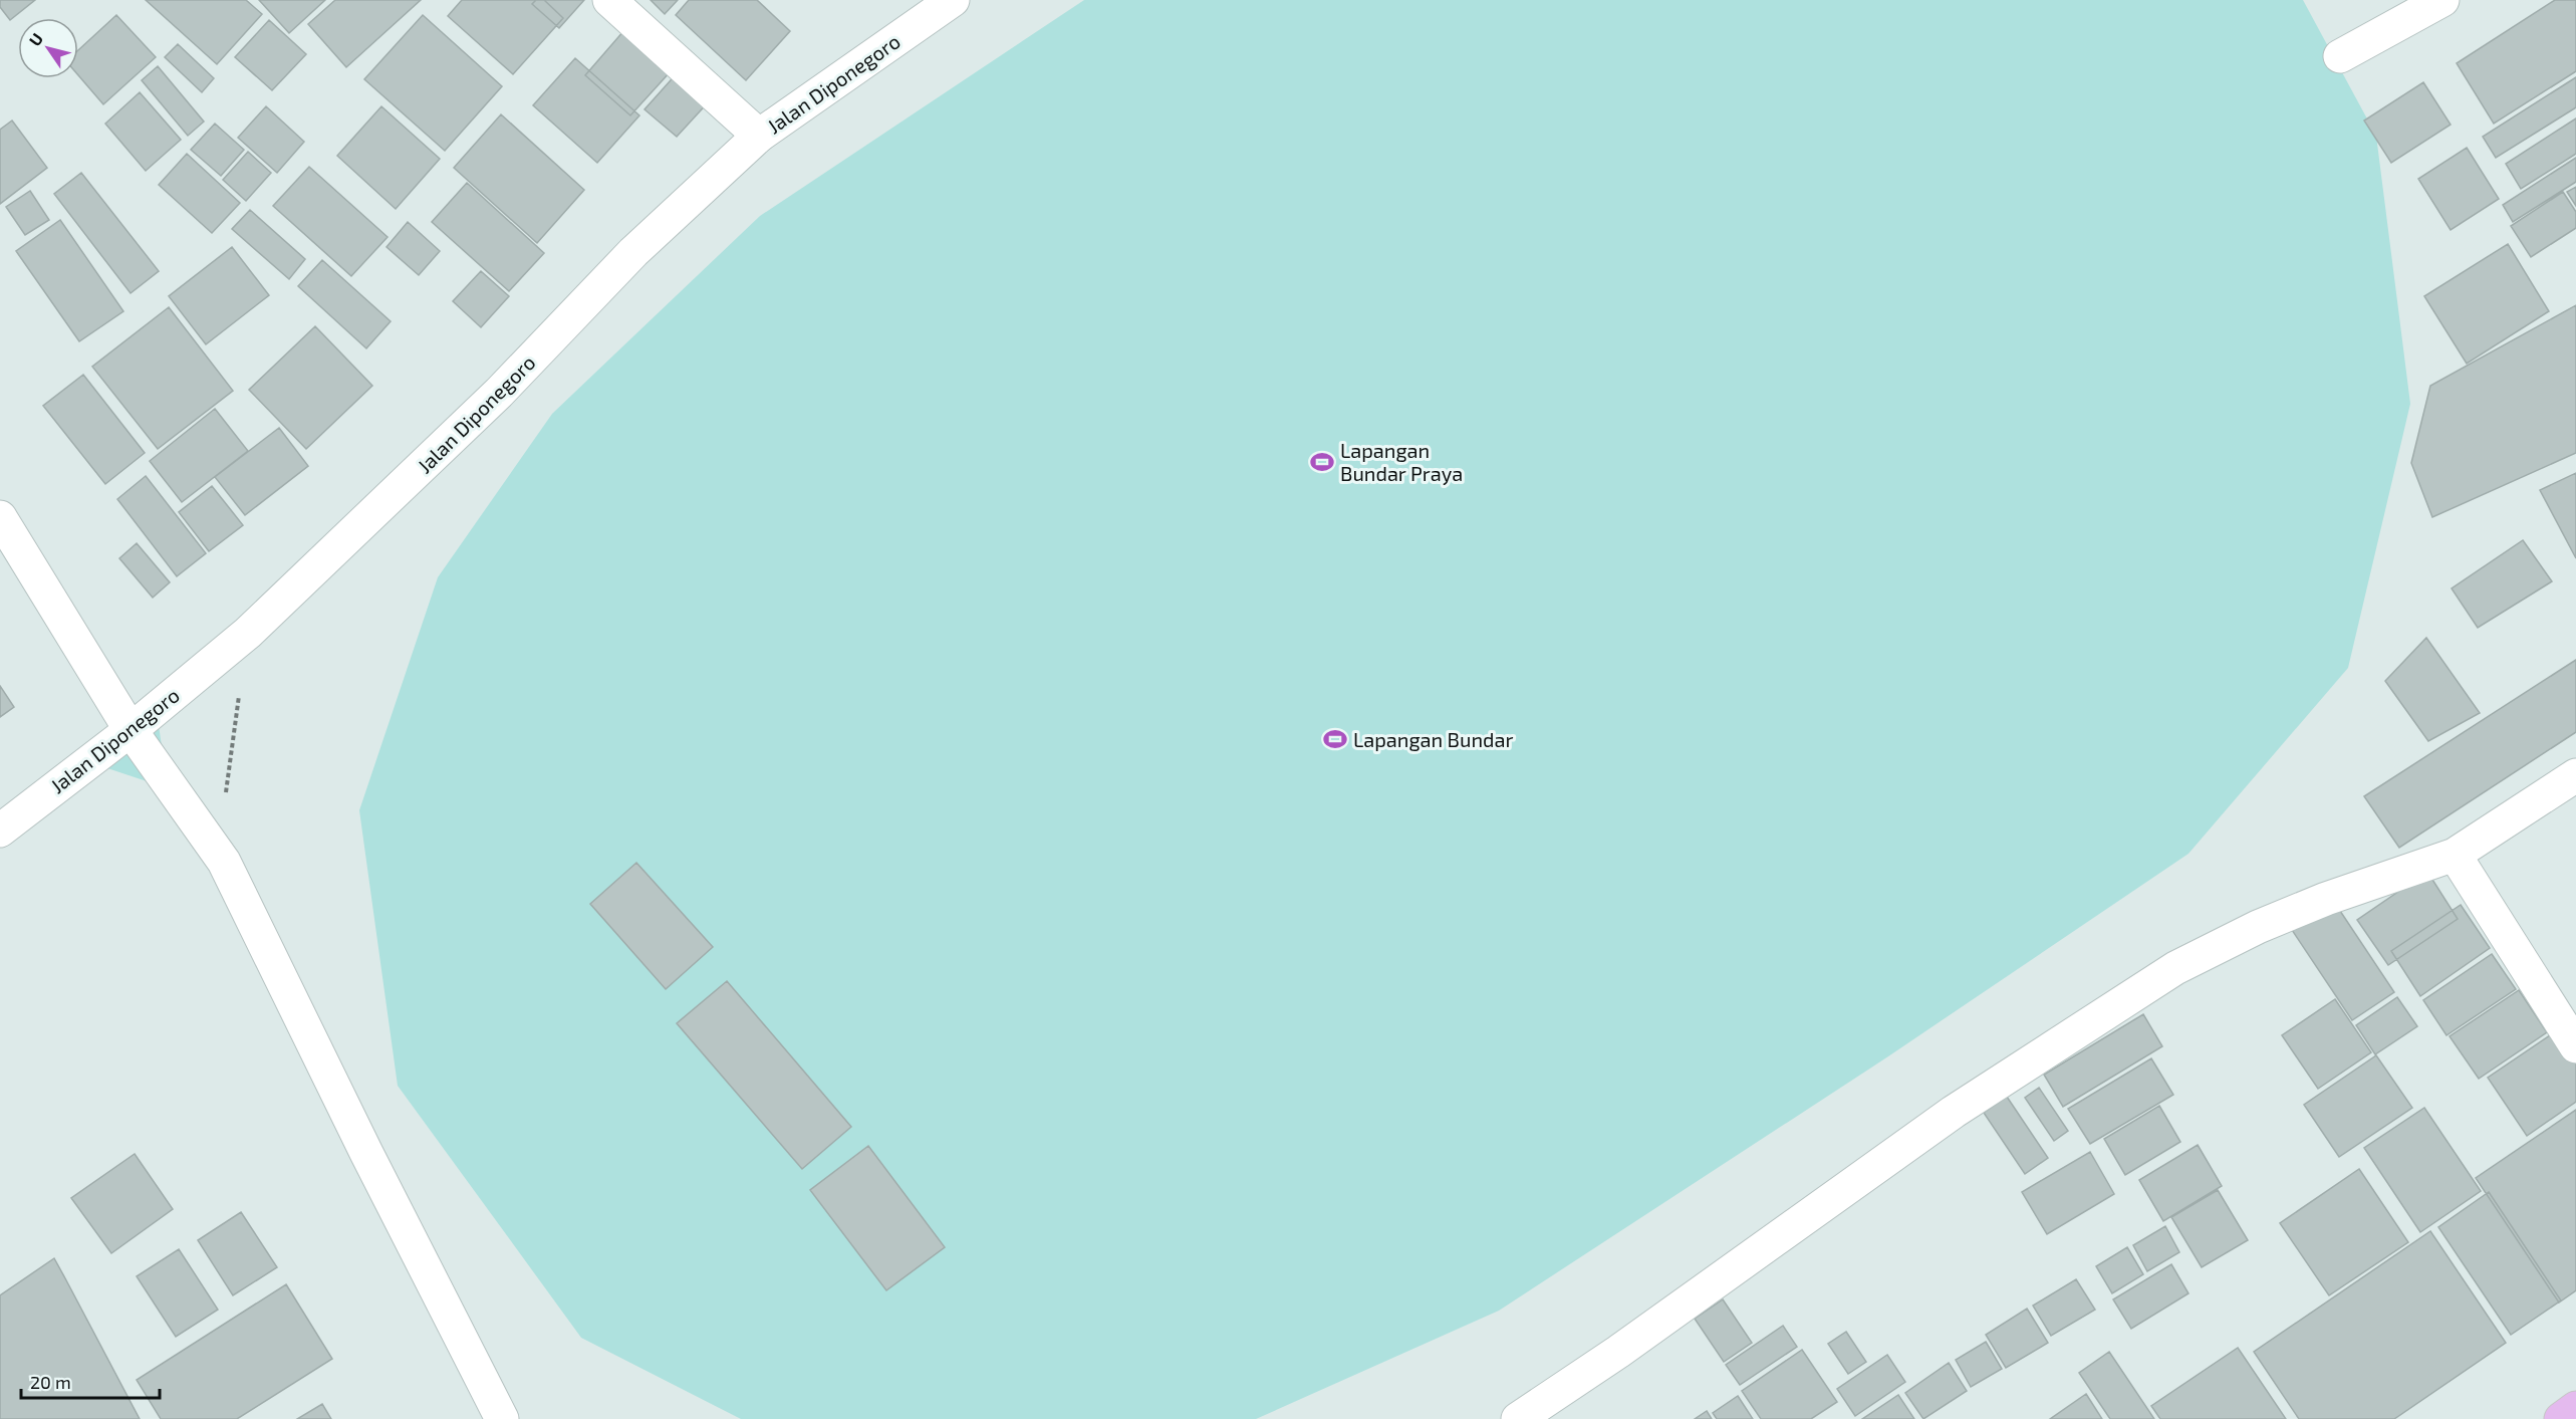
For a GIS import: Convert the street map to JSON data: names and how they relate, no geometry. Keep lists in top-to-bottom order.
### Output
{
  "streets": {
    "street": ["Jalan Diponegoro"]
  },
  "places": {
    "sports": ["Lapangan Bundar Praya", "Lapangan Bundar"]
  },
  "scale_bar": "20 m",
  "north": "top left"
}
